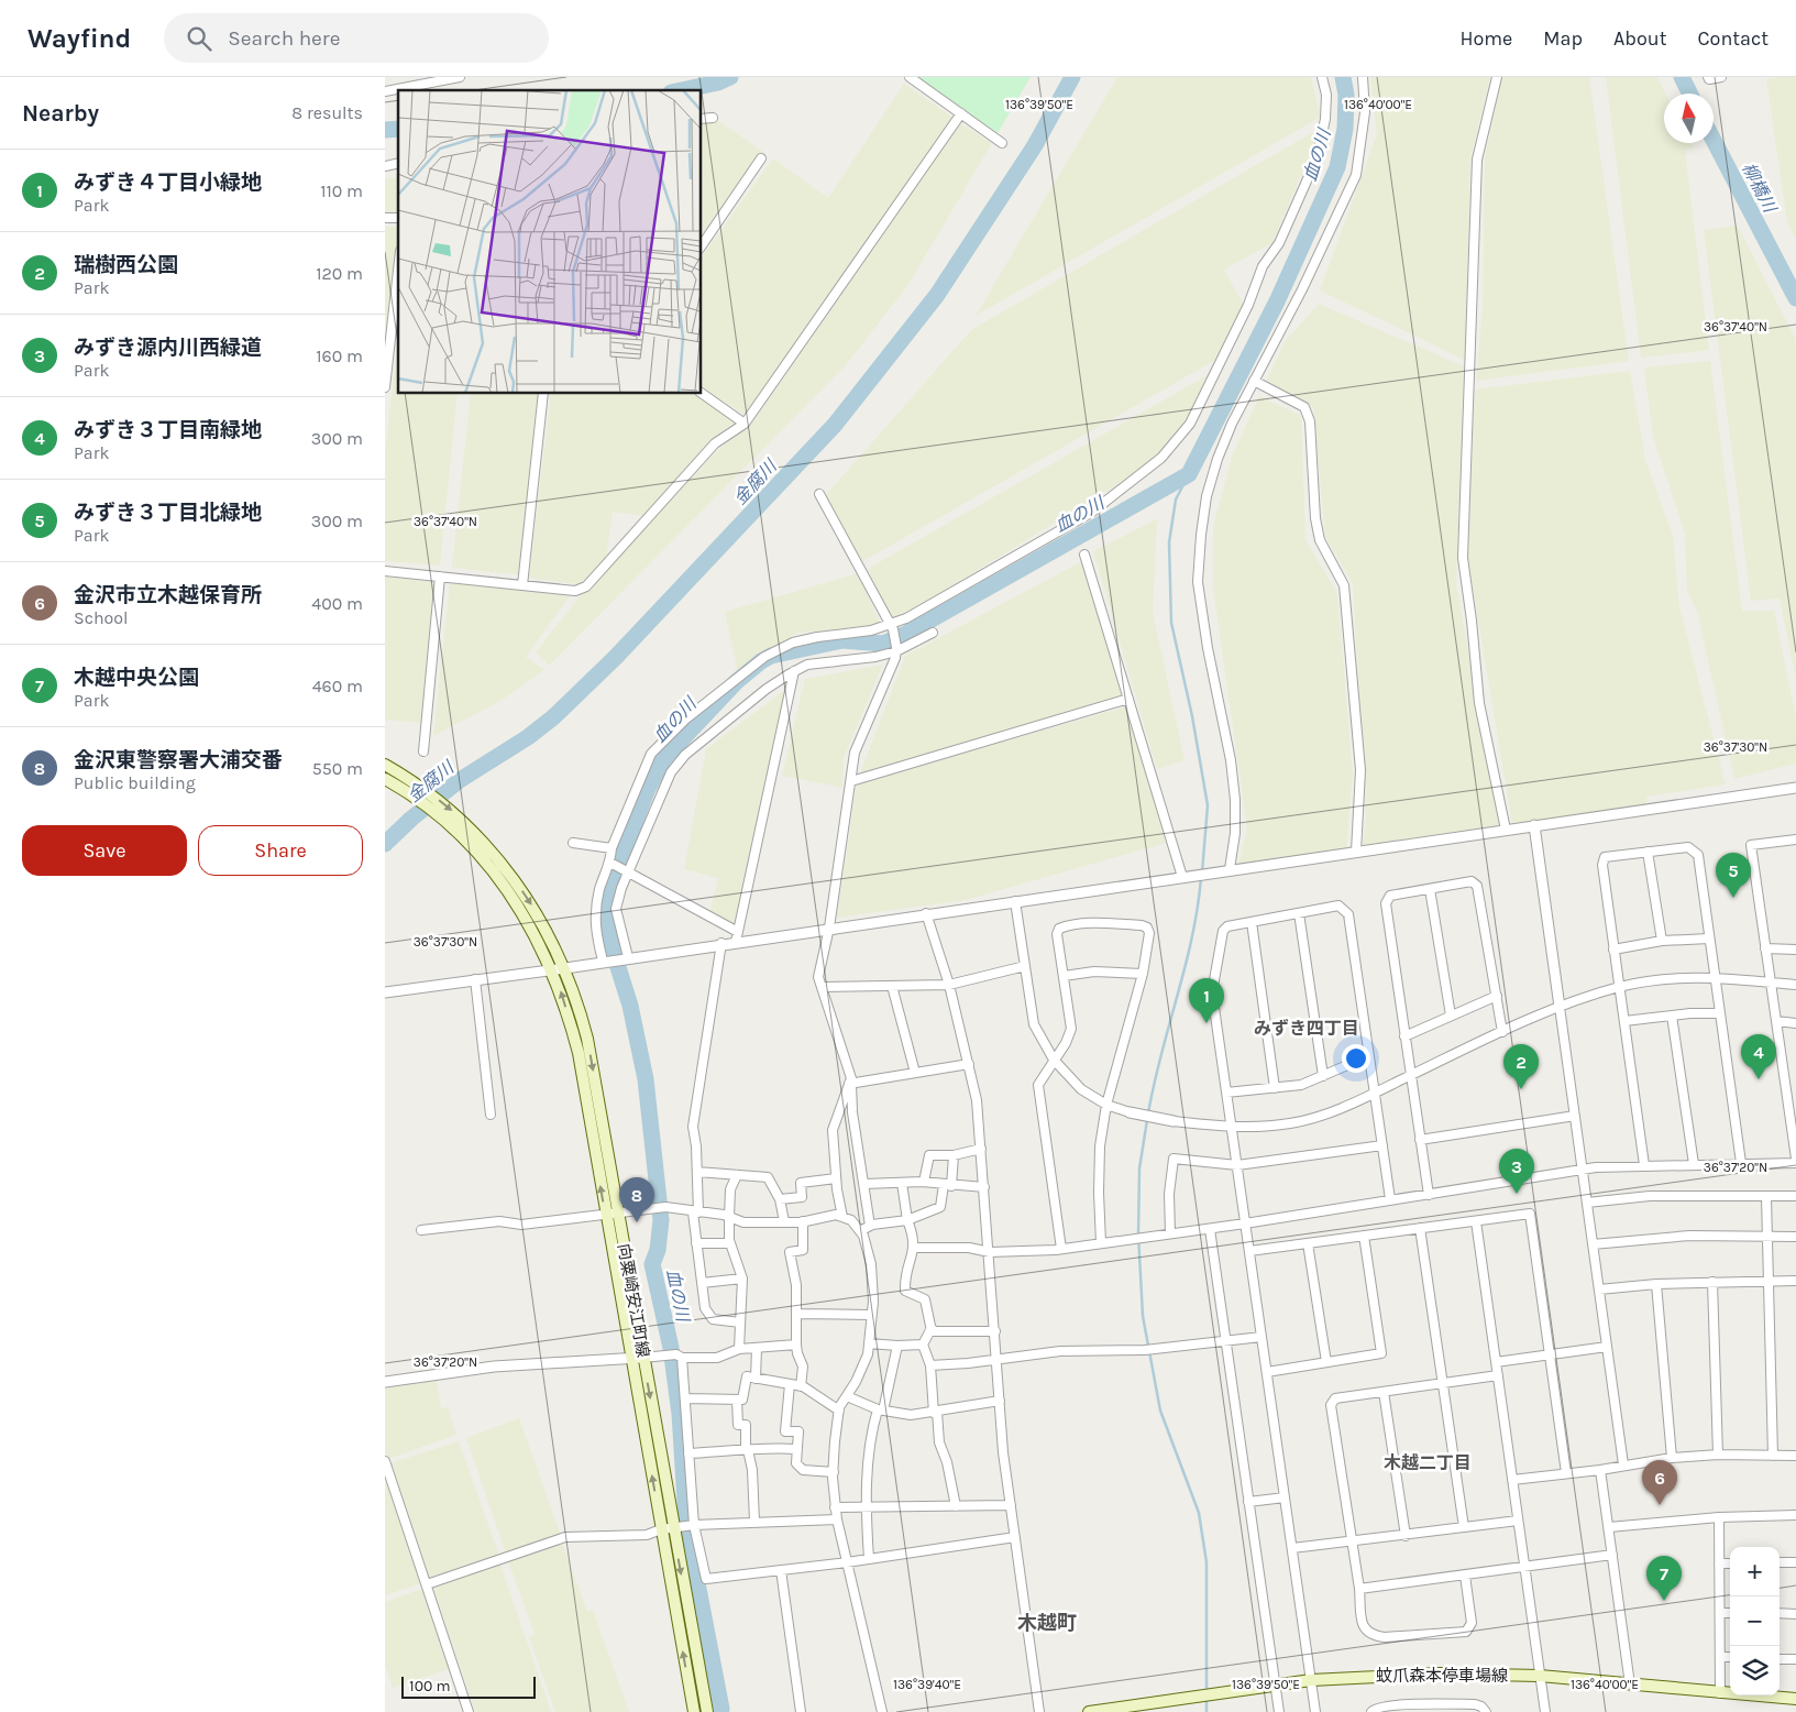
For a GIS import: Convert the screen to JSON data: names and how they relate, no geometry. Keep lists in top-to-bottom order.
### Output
{
  "streets": {
    "main road": ["向粟崎安江町線", "蚊爪森本停車場線"]
  },
  "districts": ["みずき四丁目", "木越二丁目", "木越町"],
  "water": ["血の川", "柳橋川", "金腐川"],
  "scale_bar": "100 m",
  "north": "top",
  "page": {
    "header": "Wayfind",
    "search": "Search here",
    "nav": [
      "Home",
      "Map",
      "About",
      "Contact"
    ],
    "heading": ["Nearby", "8 results"],
    "list": [
      {
        "mark": "1",
        "name": "みずき４丁目小緑地",
        "note": "Park",
        "value": "110 m"
      },
      {
        "mark": "2",
        "name": "瑞樹西公園",
        "note": "Park",
        "value": "120 m"
      },
      {
        "mark": "3",
        "name": "みずき源内川西緑道",
        "note": "Park",
        "value": "160 m"
      },
      {
        "mark": "4",
        "name": "みずき３丁目南緑地",
        "note": "Park",
        "value": "300 m"
      },
      {
        "mark": "5",
        "name": "みずき３丁目北緑地",
        "note": "Park",
        "value": "300 m"
      },
      {
        "mark": "6",
        "name": "金沢市立木越保育所",
        "note": "School",
        "value": "400 m"
      },
      {
        "mark": "7",
        "name": "木越中央公園",
        "note": "Park",
        "value": "460 m"
      },
      {
        "mark": "8",
        "name": "金沢東警察署大浦交番",
        "note": "Public building",
        "value": "550 m"
      }
    ],
    "buttons": ["Save", "Share"],
    "pins": [
      "5",
      "1",
      "4",
      "2",
      "3",
      "8",
      "6",
      "7"
    ],
    "map_buttons": ["+", "−"],
    "scale": "100 m"
  },
  "coordinates": [
    "136°39'50\"E",
    "136°40'00\"E",
    "36°37'40\"N",
    "36°37'30\"N",
    "36°37'20\"N",
    "136°39'40\"E"
  ]
}
